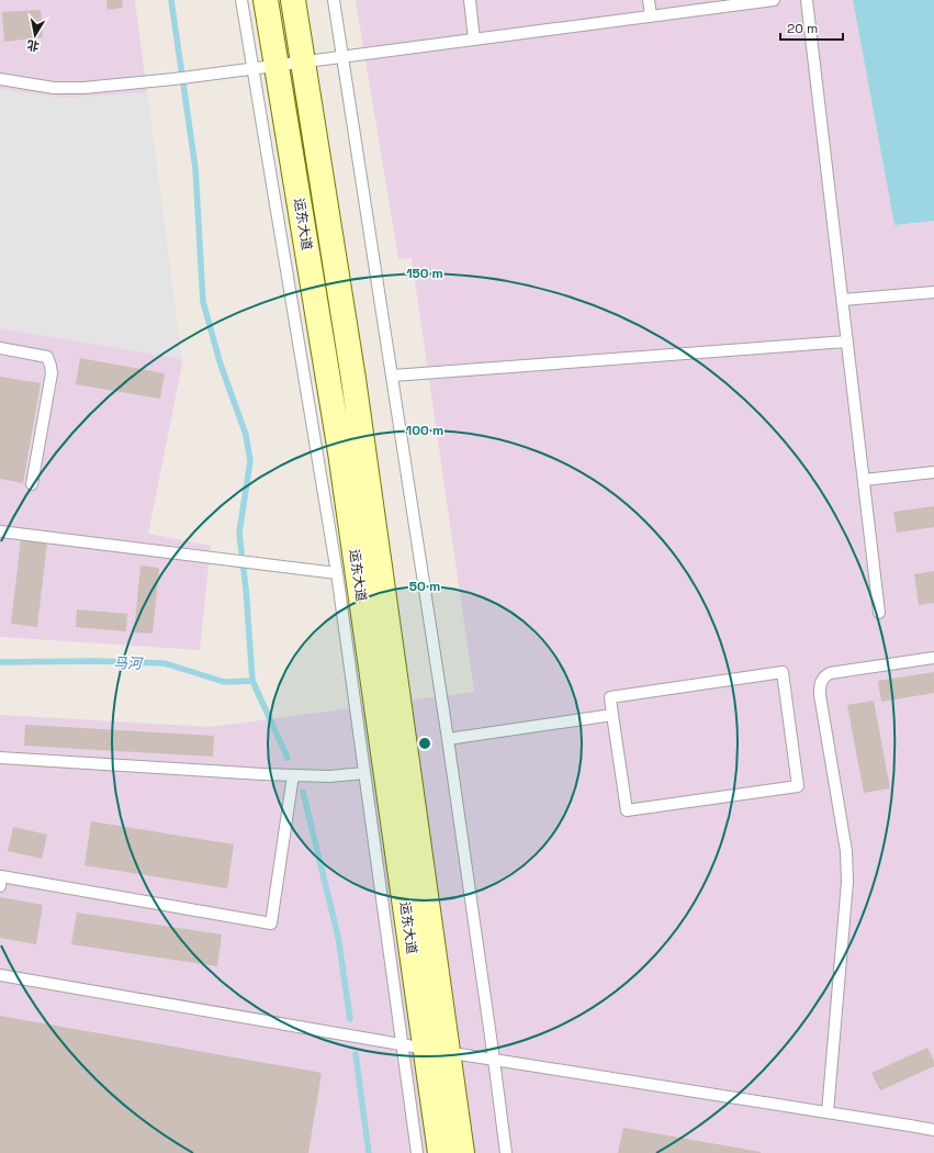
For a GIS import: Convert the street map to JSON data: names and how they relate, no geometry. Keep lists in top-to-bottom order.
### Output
{
  "streets": {
    "main road": ["运东大道"]
  },
  "water": ["马河"],
  "scale_bar": "20 m",
  "north": "bottom",
  "rings": ["150 m", "100 m", "50 m"]
}
